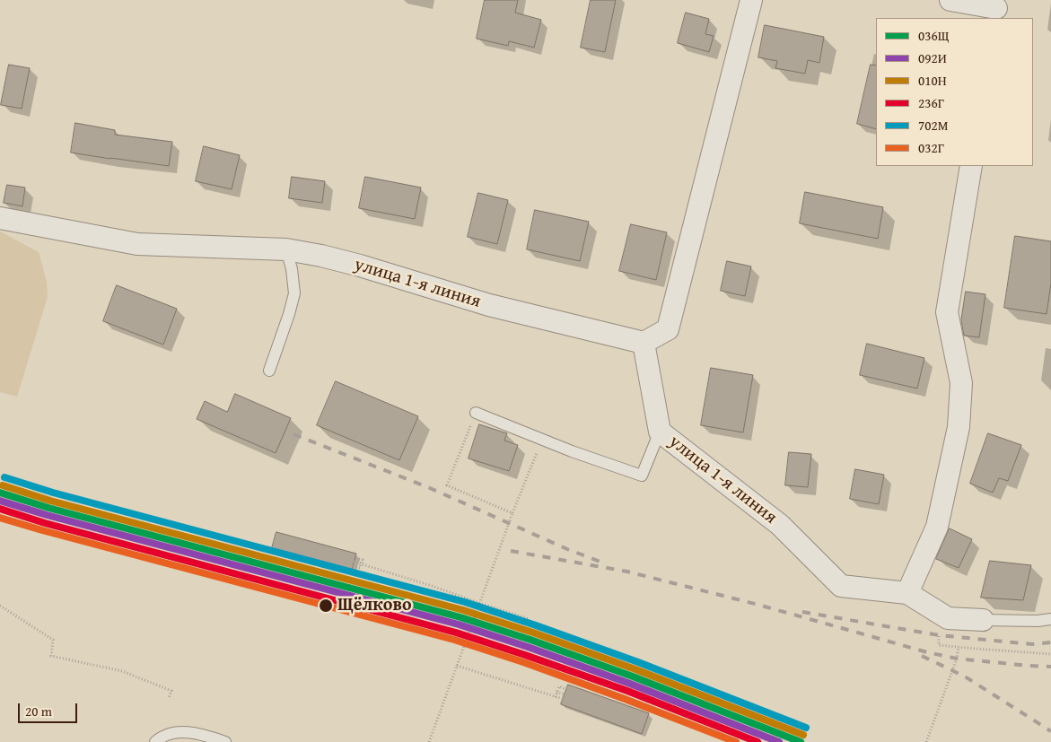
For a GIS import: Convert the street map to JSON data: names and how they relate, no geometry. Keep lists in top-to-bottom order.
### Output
{
  "streets": {
    "street": ["улица 1-я линия"]
  },
  "places": ["Щёлково"],
  "lines": [
    "transit line 702М",
    "transit line 010Н",
    "transit line 036Щ",
    "transit line 092И",
    "transit line 236Г",
    "transit line 032Г"
  ],
  "legend": [
    "036Щ",
    "092И",
    "010Н",
    "236Г",
    "702М",
    "032Г"
  ],
  "scale_bar": "20 m"
}
